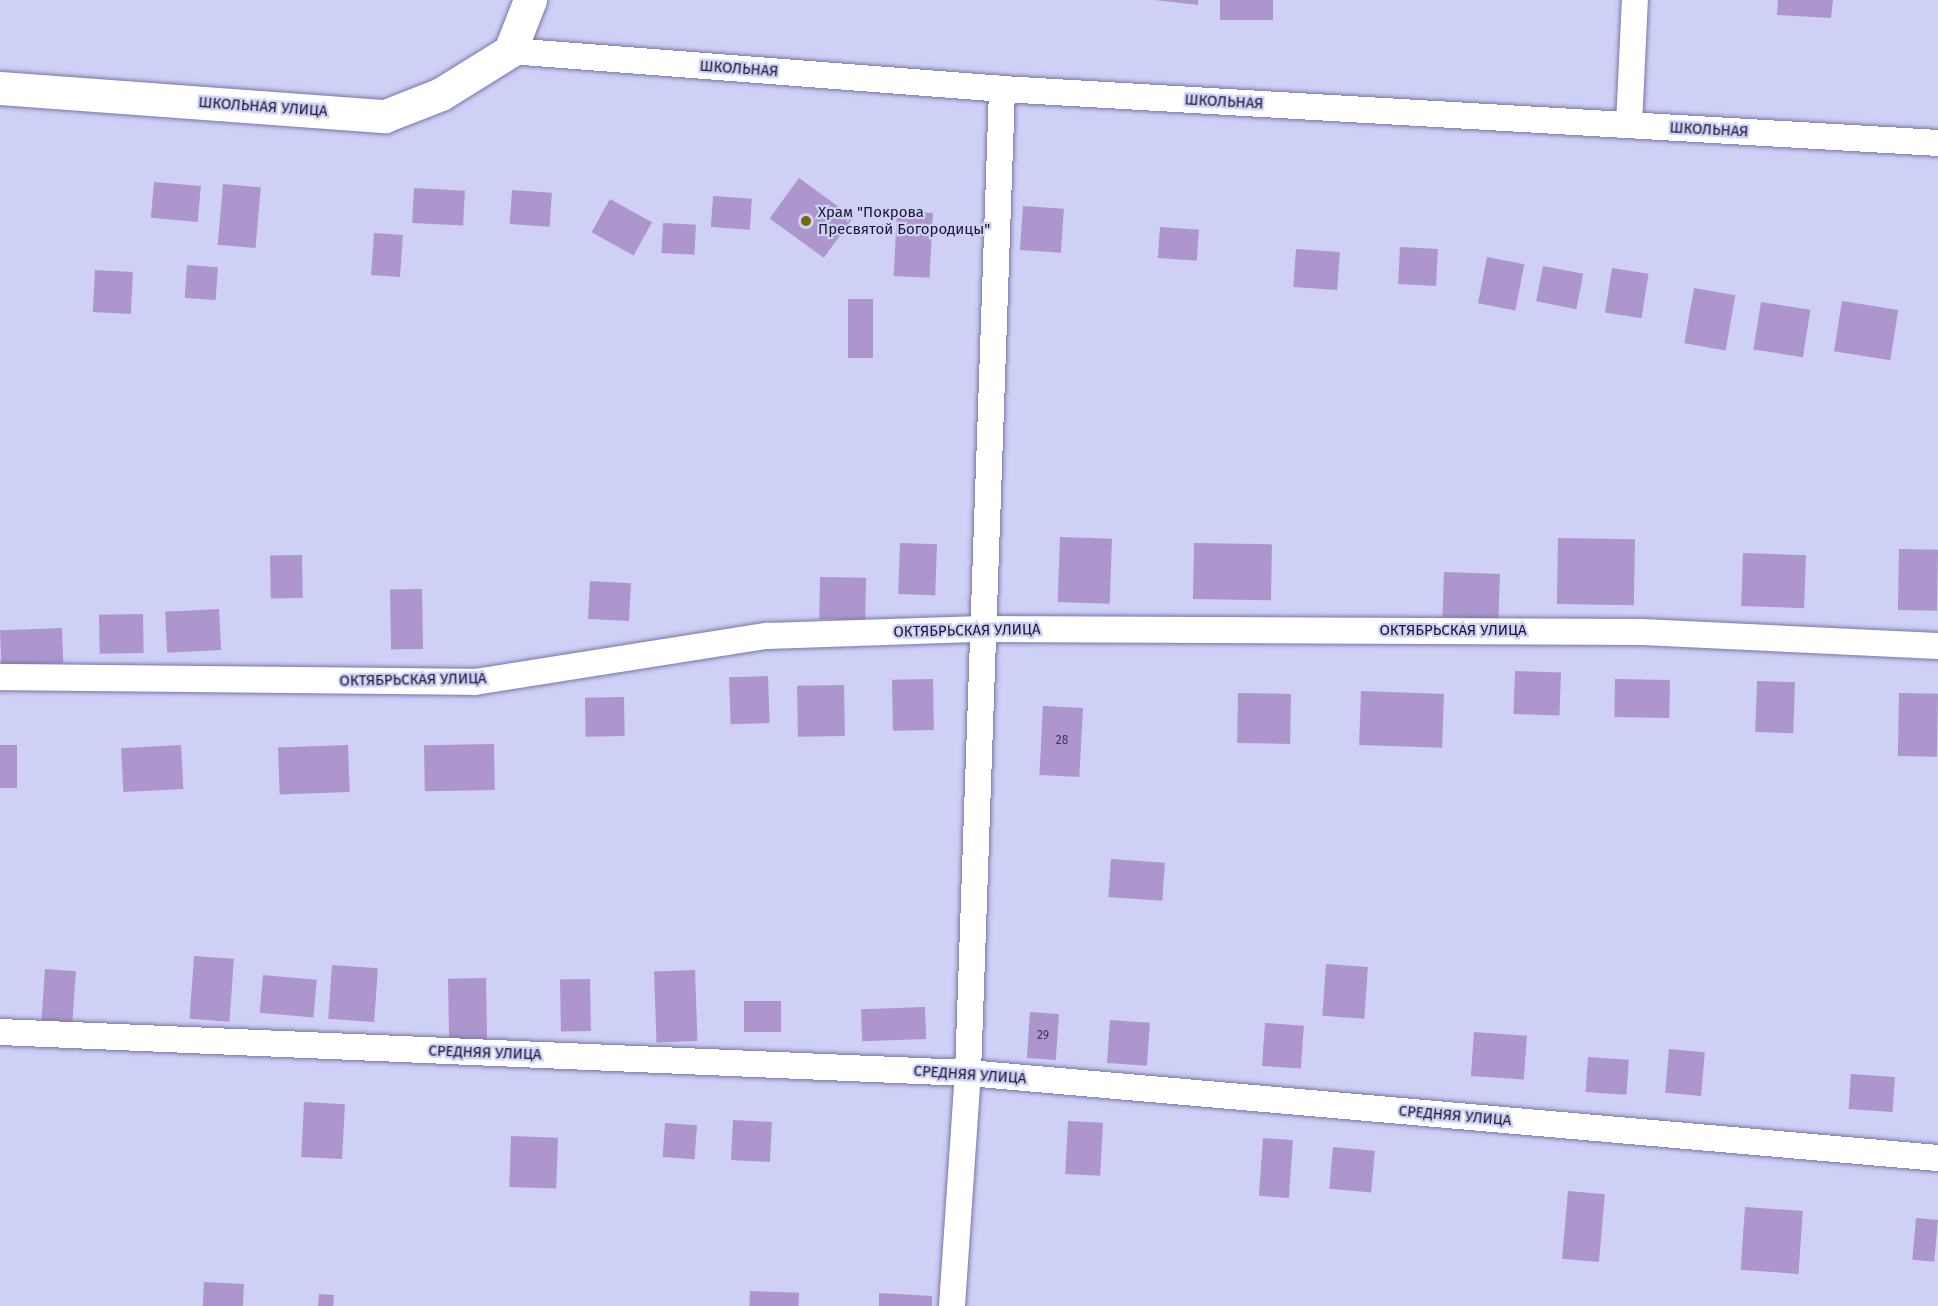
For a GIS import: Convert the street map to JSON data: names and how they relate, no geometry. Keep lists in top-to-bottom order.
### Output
{
  "streets": {
    "street": [
      "ШКОЛЬНАЯ",
      "ШКОЛЬНАЯ УЛИЦА",
      "ОКТЯБРЬСКАЯ УЛИЦА",
      "СРЕДНЯЯ УЛИЦА"
    ]
  },
  "crossings": [
    ["ШКОЛЬНАЯ", "ШКОЛЬНАЯ УЛИЦА"]
  ],
  "places": ["Храм \"Покрова Пресвятой Богородицы\""],
  "house_numbers": ["28", "29"]
}
